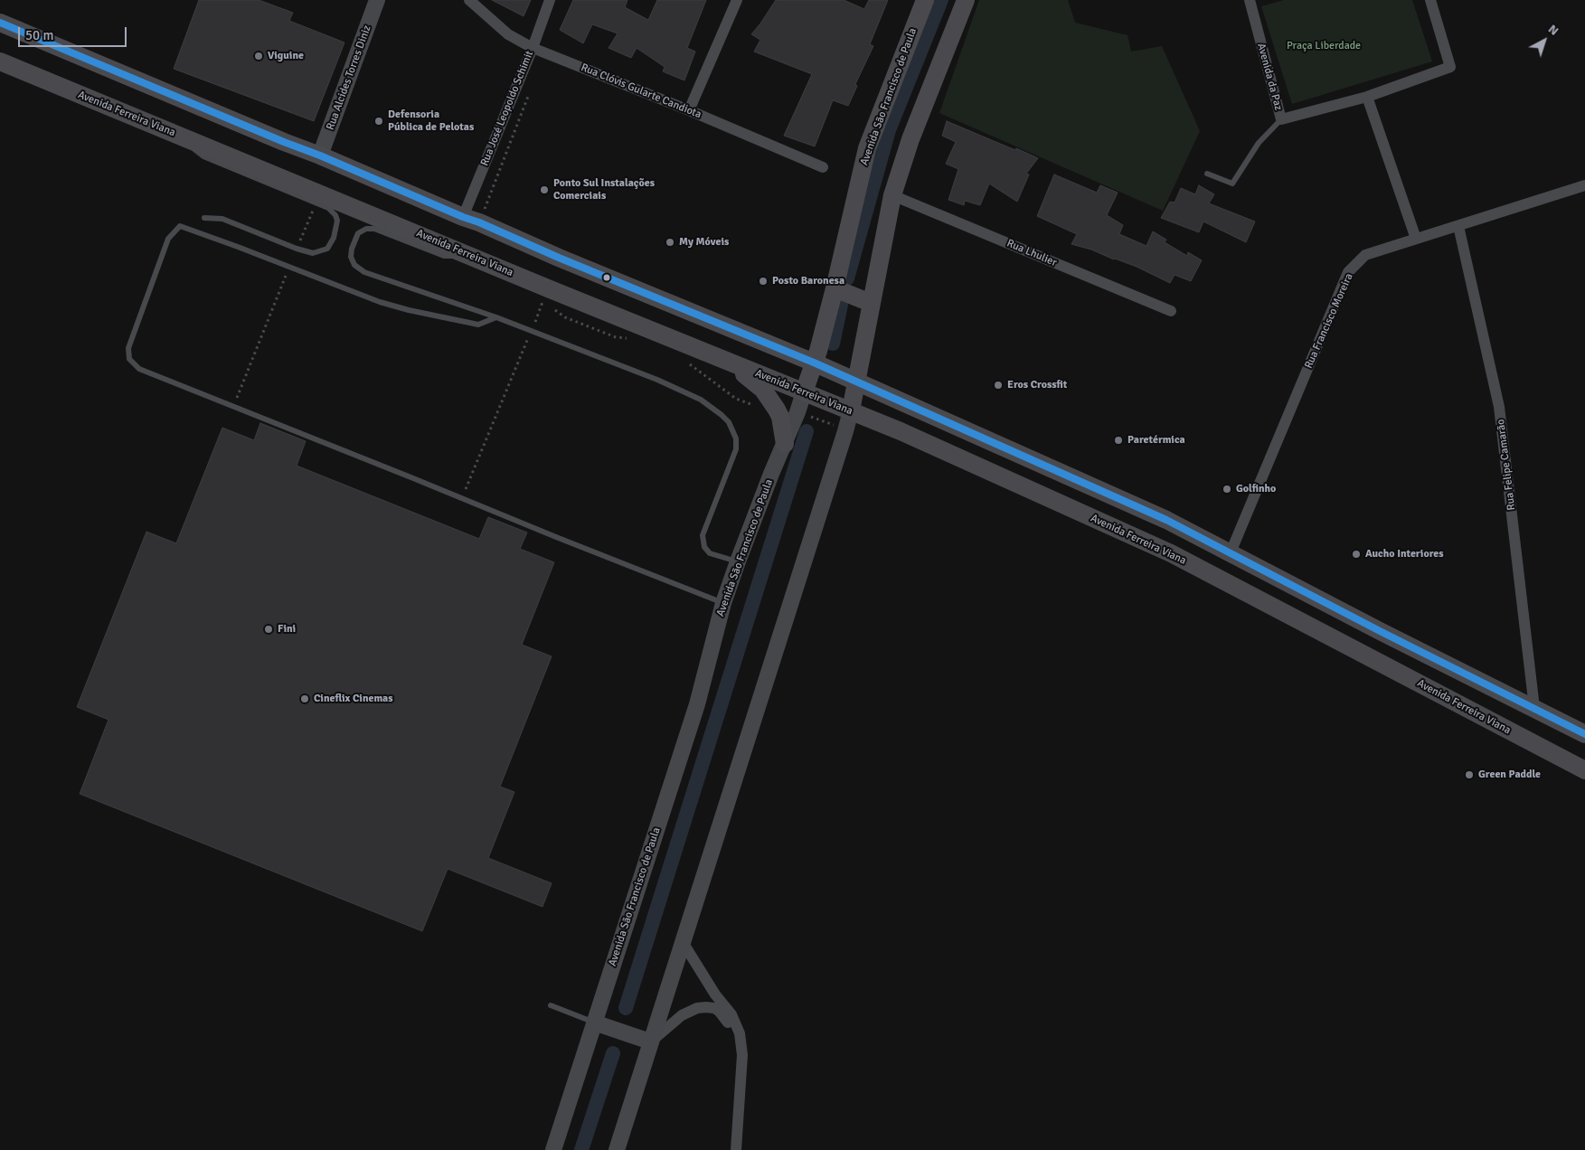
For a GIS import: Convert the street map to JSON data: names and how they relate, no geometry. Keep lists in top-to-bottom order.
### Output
{
  "streets": {
    "main road": ["Avenida São Francisco de Paula", "Avenida Ferreira Viana"],
    "street": [
      "Avenida da Paz",
      "Rua Alcides Torres Diniz",
      "Rua Clóvis Gularte Candiota",
      "Rua José Leopoldo Schimit",
      "Rua Lhulier",
      "Rua Francisco Moreira",
      "Rua Felipe Camarão"
    ]
  },
  "crossings": [
    ["Rua Clóvis Gularte Candiota", "Rua José Leopoldo Schimit"],
    ["Avenida São Francisco de Paula", "Avenida Ferreira Viana"],
    ["Rua Francisco Moreira", "Rua Felipe Camarão"]
  ],
  "parks": ["Praça Liberdade"],
  "places": [
    "Viguine",
    "Defensoria Pública de Pelotas",
    "Ponto Sul Instalações Comerciais",
    "My Móveis",
    "Posto Baronesa",
    "Eros Crossfit",
    "Paretérmica",
    "Golfinho",
    "Aucho Interiores",
    "Fini",
    "Cineflix Cinemas",
    "Green Paddle"
  ],
  "scale_bar": "50 m",
  "north": "top right"
}
